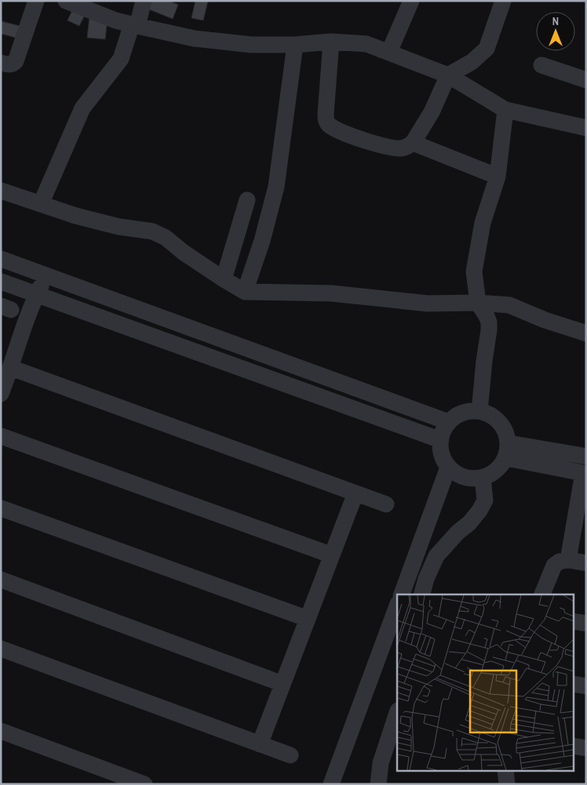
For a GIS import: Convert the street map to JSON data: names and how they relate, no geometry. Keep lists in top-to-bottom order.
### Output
{
  "north": "top"
}
